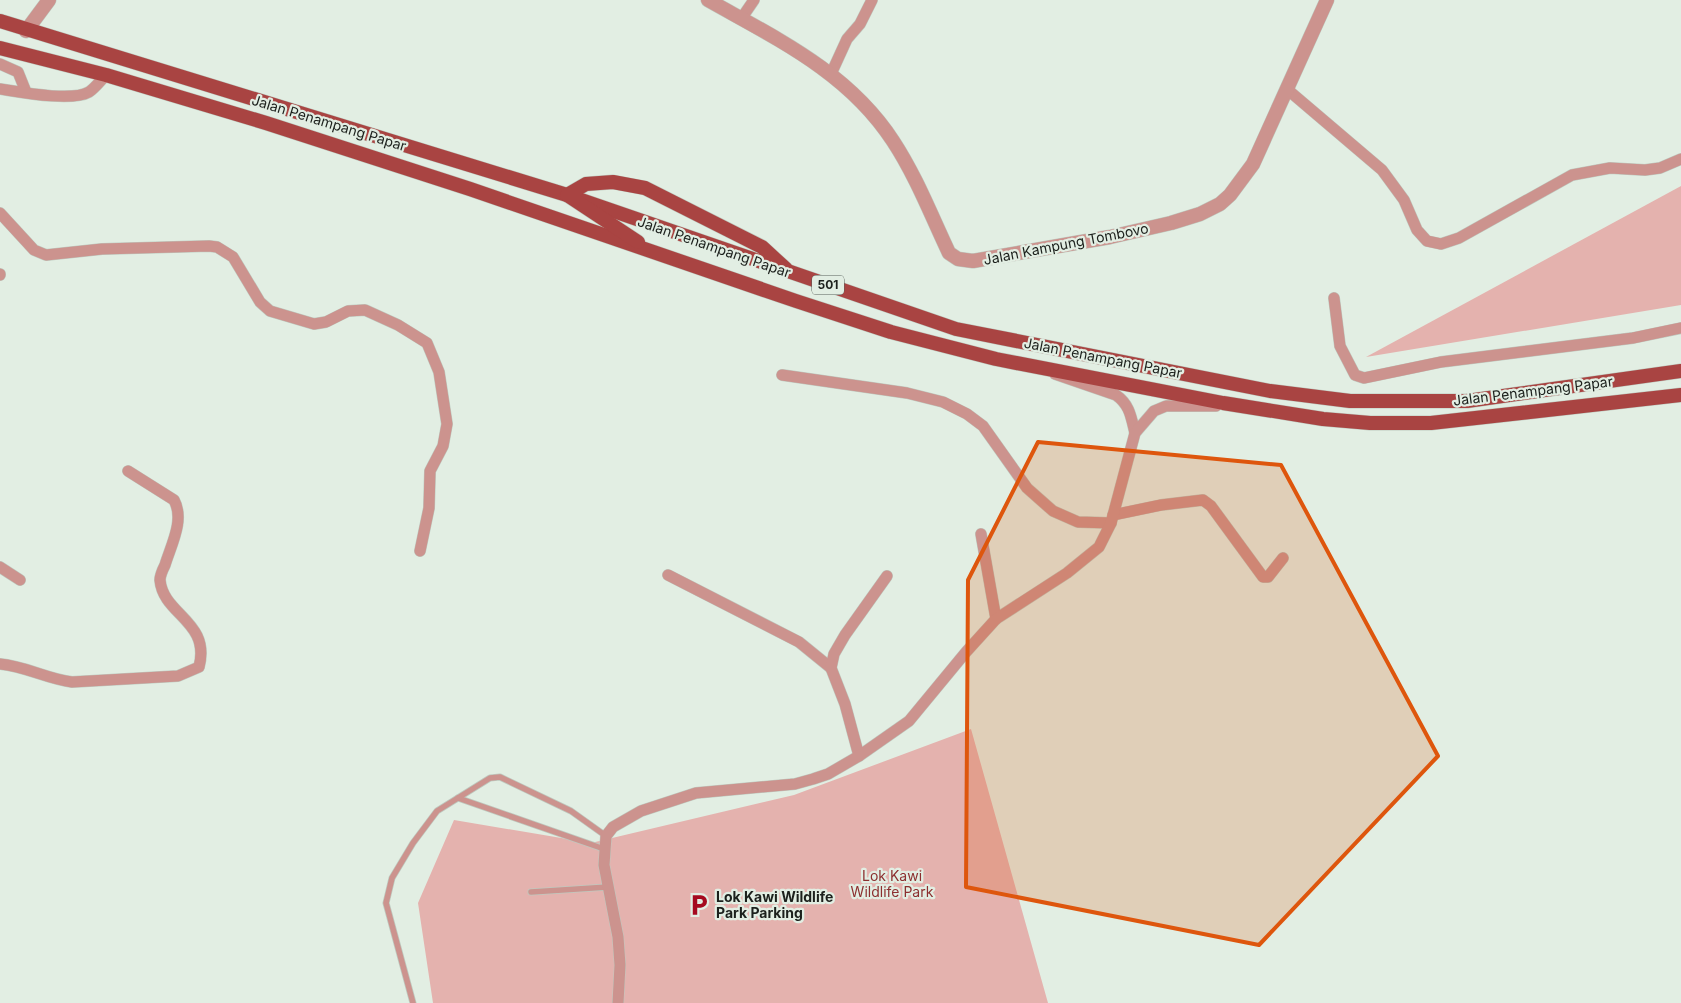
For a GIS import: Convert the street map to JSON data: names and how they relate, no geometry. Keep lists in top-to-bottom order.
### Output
{
  "streets": {
    "main road": ["Jalan Penampang Papar", "501"],
    "street": ["Jalan Kampung Tombovo"]
  },
  "parks": ["Lok Kawi Wildlife Park"],
  "places": {
    "parking": ["Lok Kawi Wildlife Park Parking"]
  }
}
